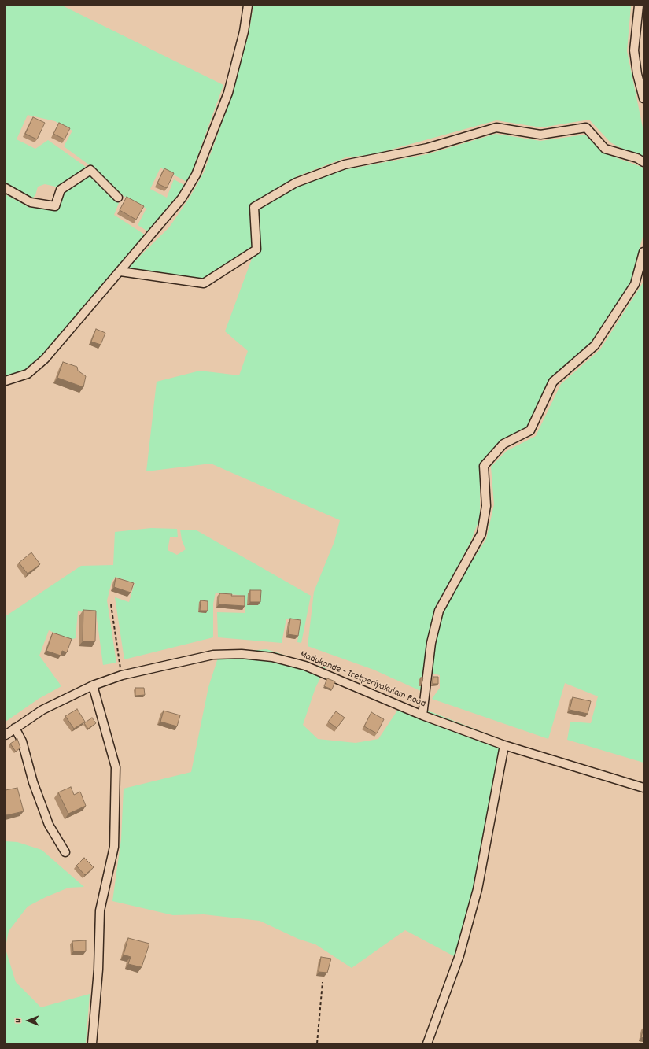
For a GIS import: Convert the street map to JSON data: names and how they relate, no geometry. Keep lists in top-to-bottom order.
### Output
{
  "streets": {
    "street": ["Madukande - Iretperiyakulam Road"]
  },
  "north": "left"
}
